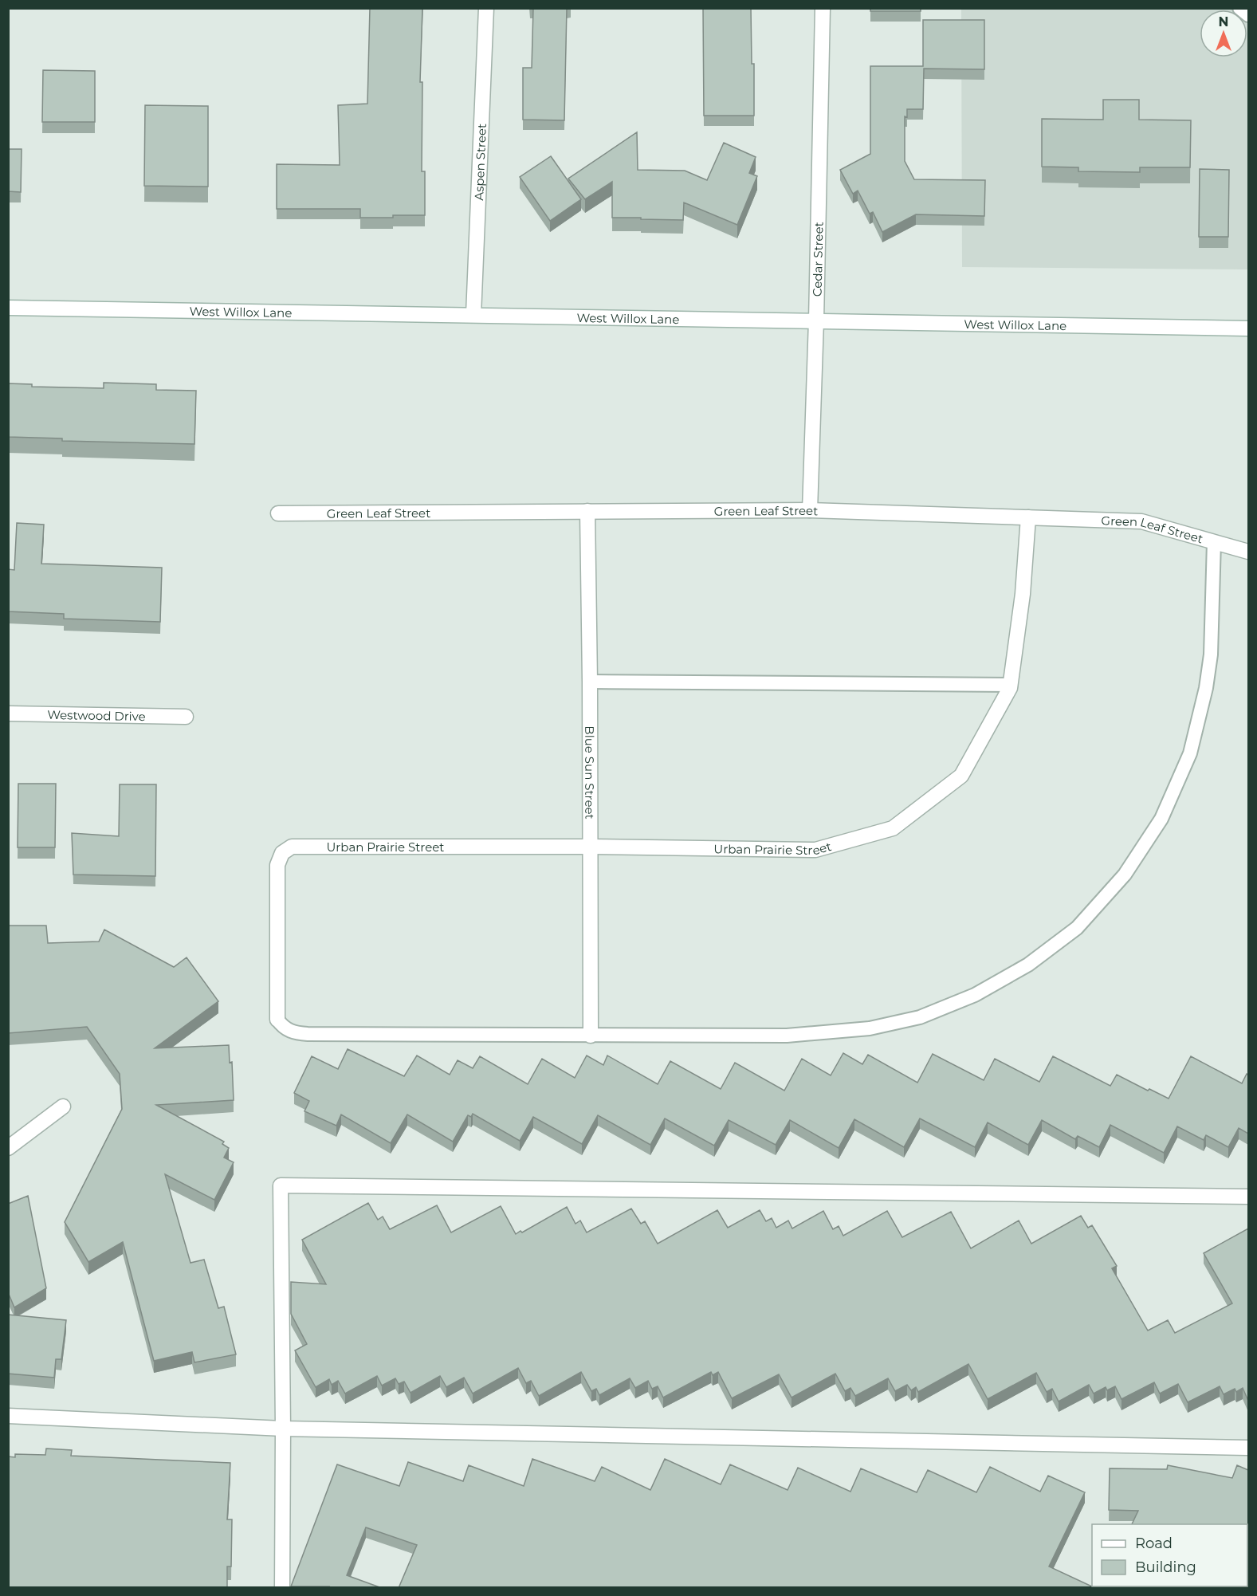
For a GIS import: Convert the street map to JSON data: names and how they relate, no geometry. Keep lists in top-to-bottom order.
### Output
{
  "streets": {
    "street": [
      "Aspen Street",
      "Cedar Street",
      "West Willox Lane",
      "Green Leaf Street",
      "Westwood Drive",
      "Blue Sun Street",
      "Urban Prairie Street"
    ]
  },
  "crossings": [
    ["Aspen Street", "West Willox Lane"],
    ["Cedar Street", "West Willox Lane"],
    ["Cedar Street", "Green Leaf Street"],
    ["Green Leaf Street", "Blue Sun Street"],
    ["Green Leaf Street", "Urban Prairie Street"],
    ["Blue Sun Street", "Urban Prairie Street"]
  ],
  "legend": ["Road", "Building"],
  "north": "top"
}
